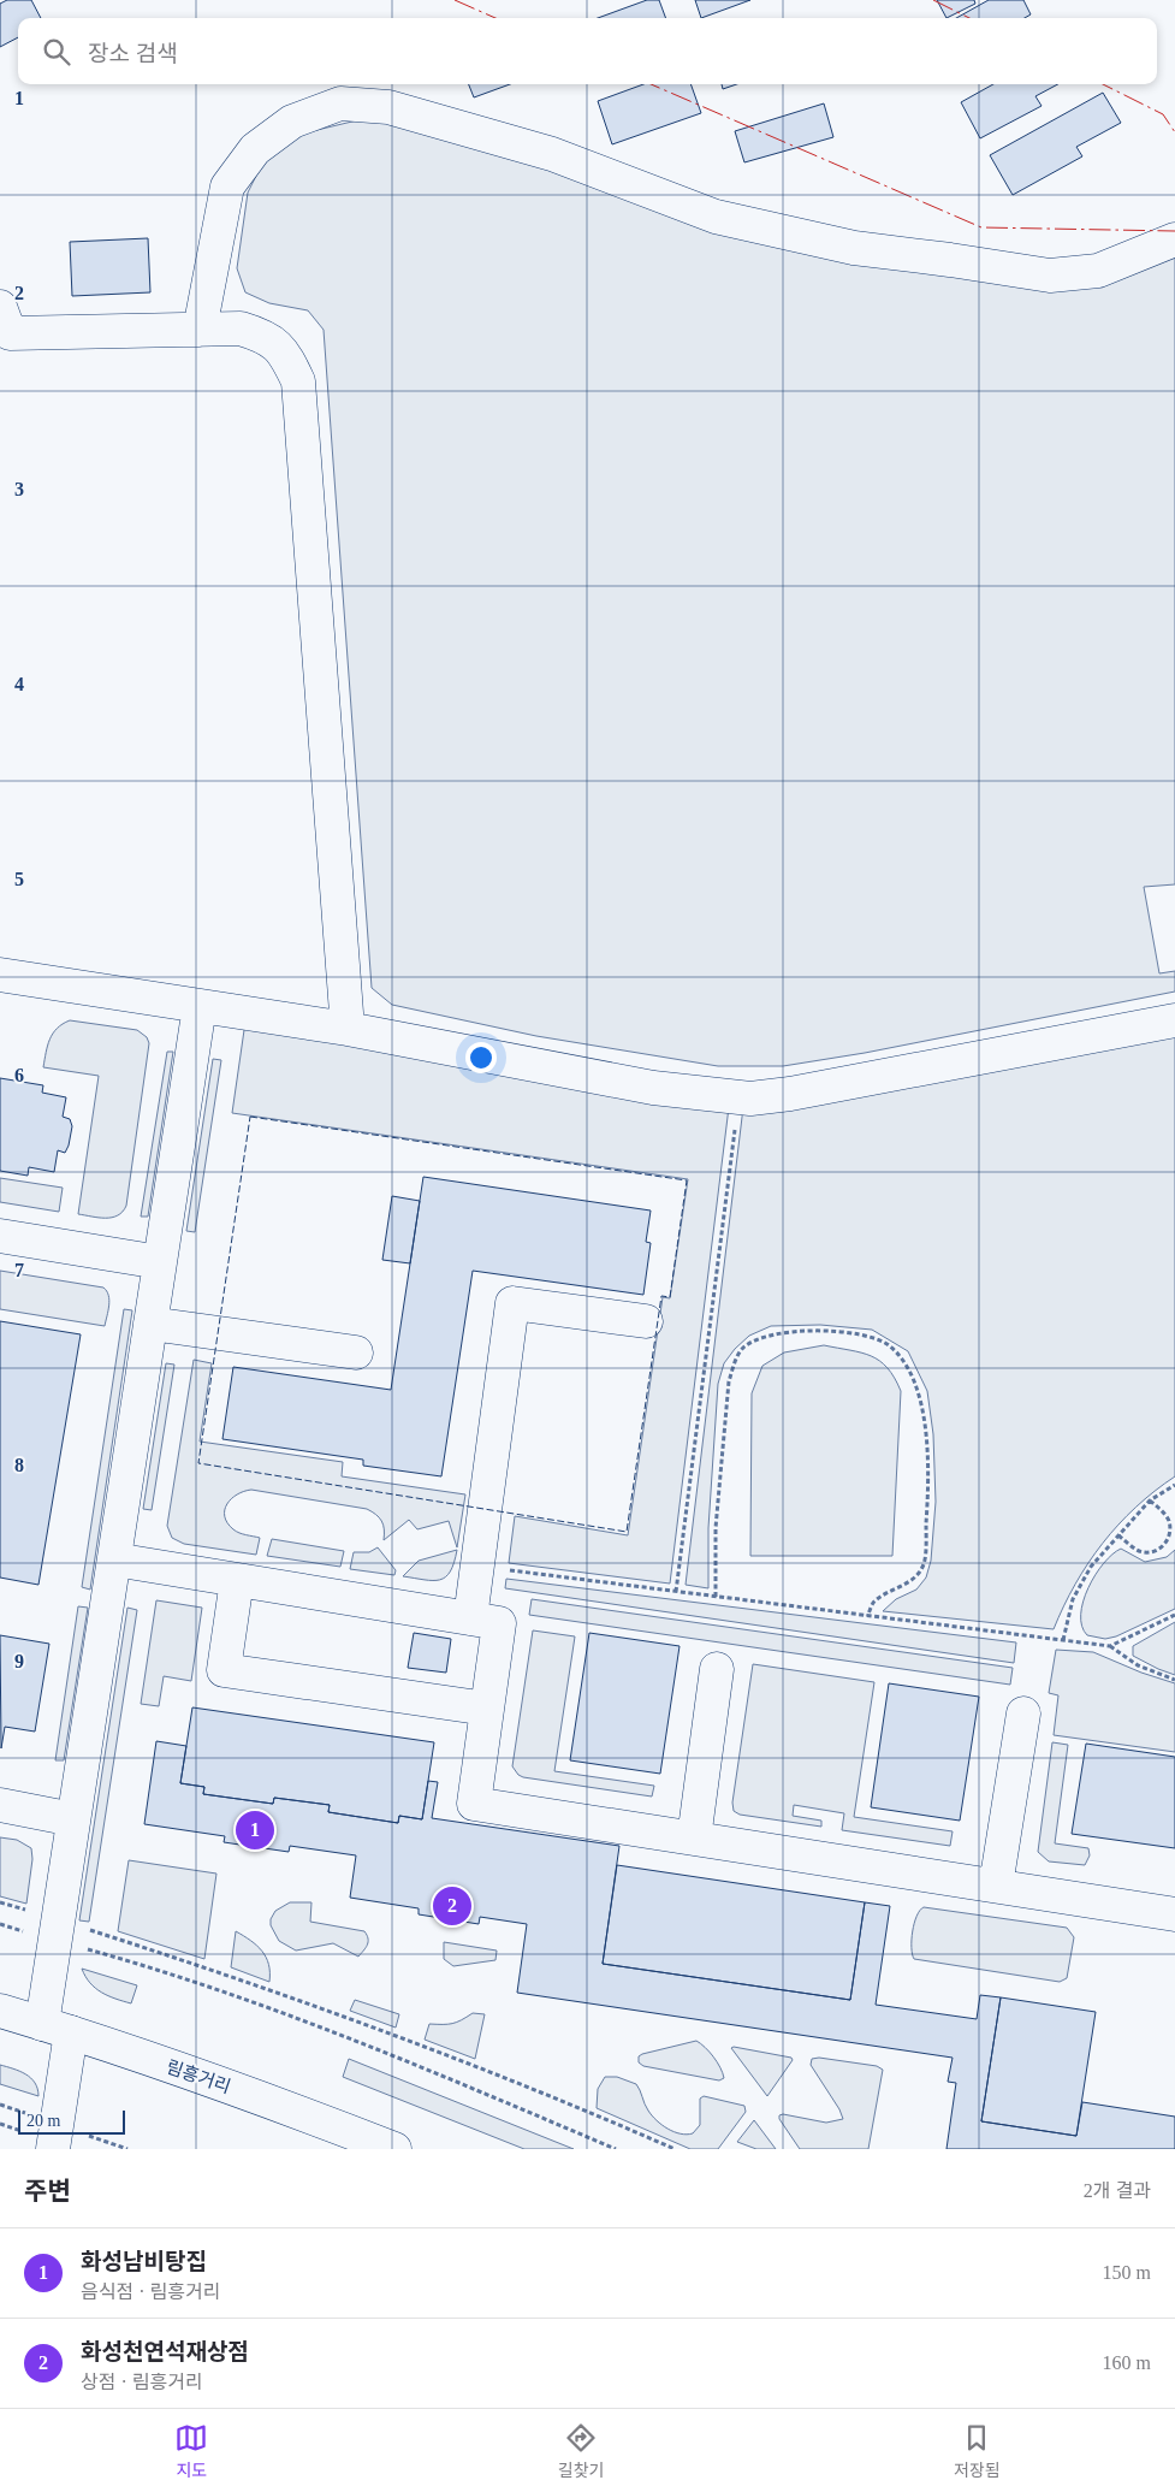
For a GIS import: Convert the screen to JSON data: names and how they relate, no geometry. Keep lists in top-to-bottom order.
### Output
{
  "streets": {
    "street": ["림흥거리"]
  },
  "scale_bar": "20 m",
  "page": {
    "search": "장소 검색",
    "pins": ["1", "2"],
    "scale": "20 m",
    "heading": ["주변", "2개 결과"],
    "list": [
      {
        "mark": "1",
        "name": "화성남비탕집",
        "note": "음식점 · 림흥거리",
        "value": "150 m"
      },
      {
        "mark": "2",
        "name": "화성천연석재상점",
        "note": "상점 · 림흥거리",
        "value": "160 m"
      }
    ],
    "nav": ["지도", "길찾기", "저장됨"]
  },
  "grid": {
    "rows": [
      "1",
      "2",
      "3",
      "4",
      "5",
      "6",
      "7",
      "8",
      "9"
    ]
  }
}
